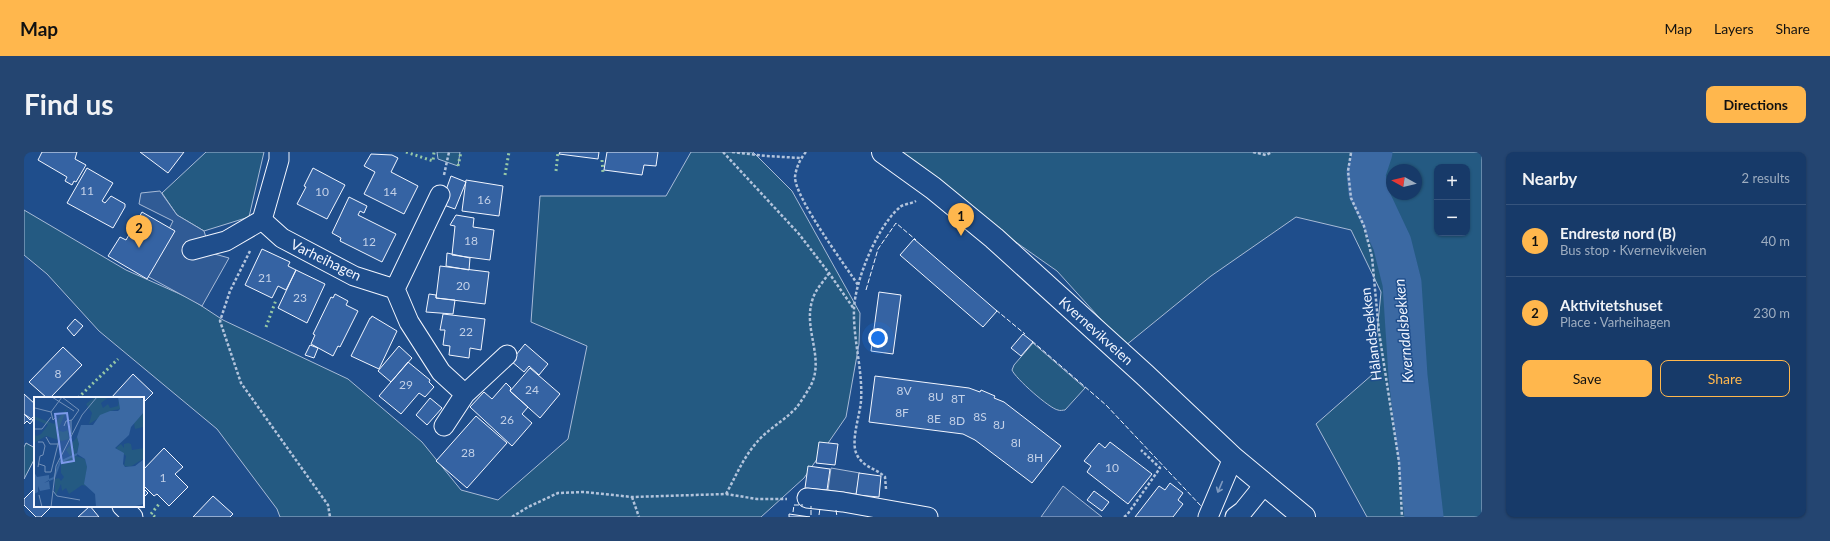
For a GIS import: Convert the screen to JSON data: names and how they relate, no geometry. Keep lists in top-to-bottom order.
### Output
{
  "streets": {
    "main road": ["Kvernevikveien"],
    "street": ["Varheihagen"],
    "path": ["Hålandsbekken"]
  },
  "water": ["Kverndalsbekken"],
  "house_numbers": [
    "11",
    "10",
    "14",
    "16",
    "18",
    "12",
    "21",
    "20",
    "23",
    "22",
    "8",
    "29",
    "24",
    "8V",
    "8U",
    "8T",
    "8F",
    "8S",
    "8E",
    "26",
    "8D",
    "8J",
    "8I",
    "28",
    "8H",
    "10",
    "1"
  ],
  "north": "left",
  "page": {
    "header": "Map",
    "nav": ["Map", "Layers", "Share"],
    "buttons": [
      "Directions",
      ["Save", "Share"]
    ],
    "title": "Find us",
    "heading": ["Nearby", "2 results"],
    "map_buttons": ["+", "−"],
    "pins": ["1", "2"],
    "list": [
      {
        "mark": "1",
        "name": "Endrestø nord (B)",
        "note": "Bus stop · Kvernevikveien",
        "value": "40 m"
      },
      {
        "mark": "2",
        "name": "Aktivitetshuset",
        "note": "Place · Varheihagen",
        "value": "230 m"
      }
    ]
  }
}
